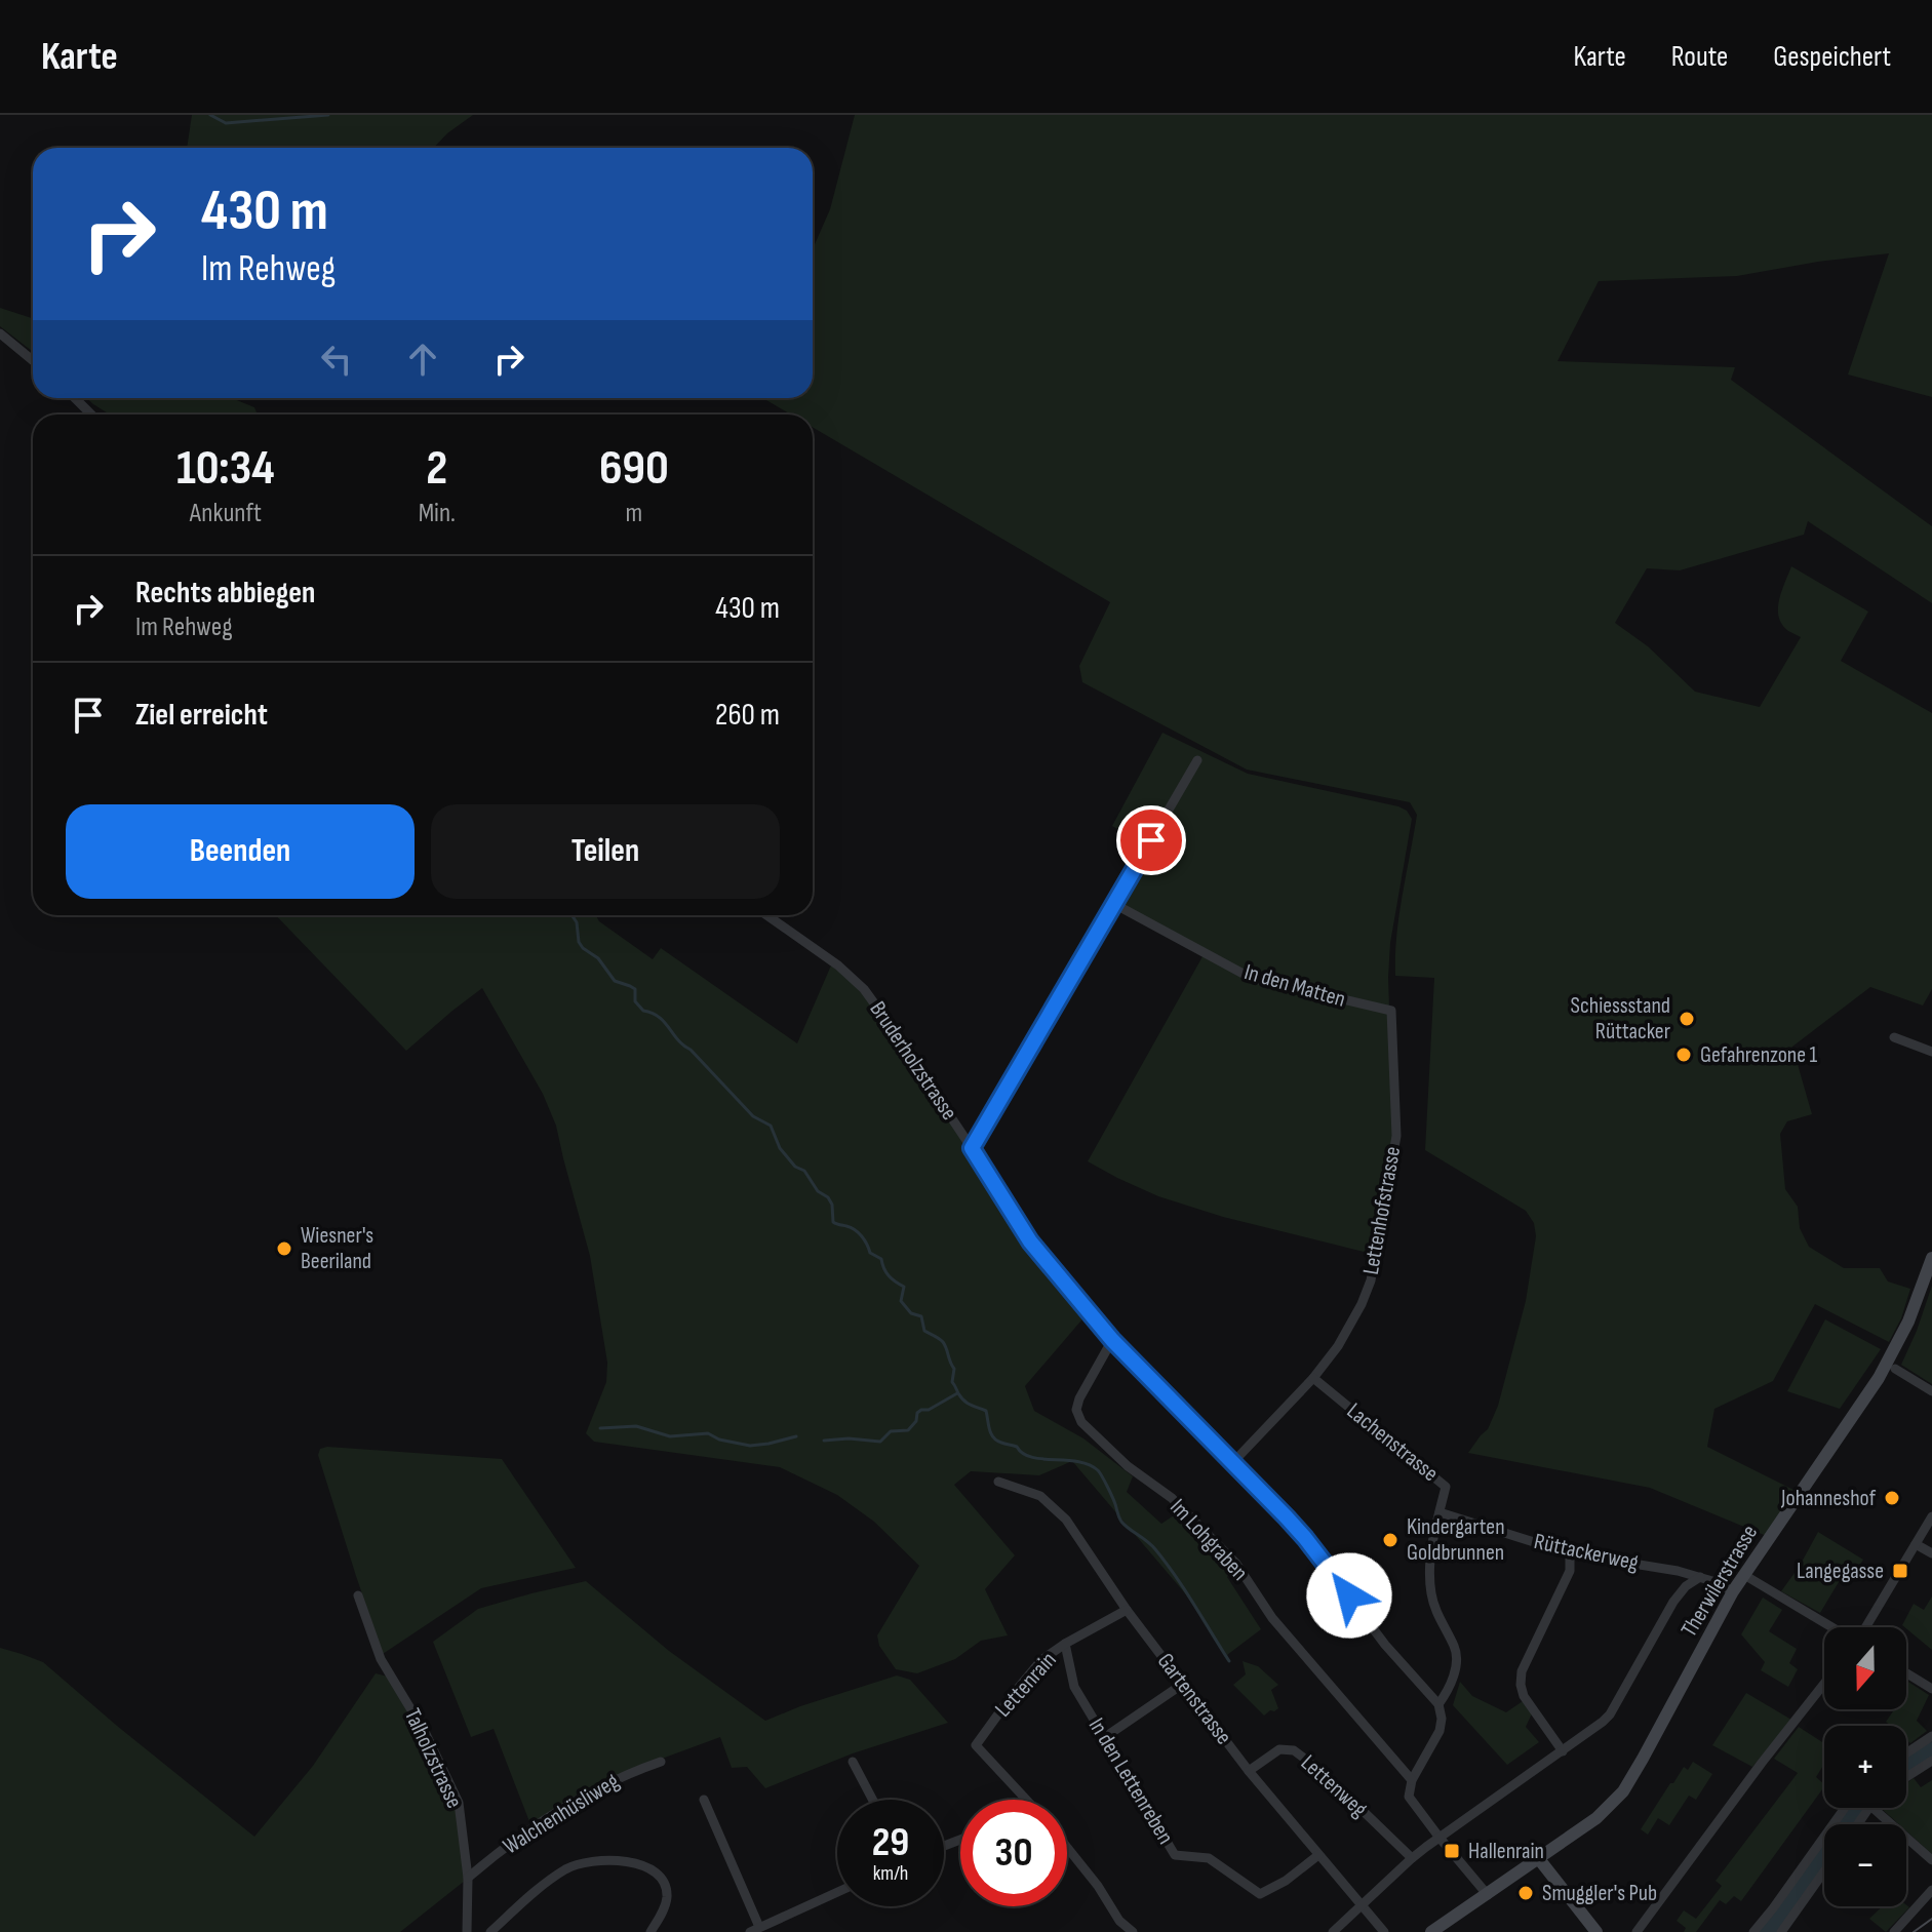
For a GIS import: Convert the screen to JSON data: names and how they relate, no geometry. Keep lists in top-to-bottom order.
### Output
{
  "streets": {
    "main road": ["Therwilerstrasse"],
    "street": [
      "In den Matten",
      "Bruderholzstrasse",
      "Lettenhofstrasse",
      "Lachenstrasse",
      "Im Lohgraben",
      "Rüttackerweg",
      "Lettenrain",
      "Gartenstrasse",
      "Talholzstrasse",
      "In den Lettenreben",
      "Lettenweg",
      "Walchenhüsliweg"
    ]
  },
  "crossings": [
    ["In den Matten", "Lettenhofstrasse"],
    ["Bruderholzstrasse", "Lettenhofstrasse"],
    ["Bruderholzstrasse", "Lachenstrasse"],
    ["Bruderholzstrasse", "Im Lohgraben"],
    ["Lettenhofstrasse", "Lachenstrasse"],
    ["Lachenstrasse", "Rüttackerweg"],
    ["Rüttackerweg", "Therwilerstrasse"],
    ["Lettenrain", "Gartenstrasse"],
    ["Lettenrain", "In den Lettenreben"],
    ["Gartenstrasse", "In den Lettenreben"],
    ["Gartenstrasse", "Lettenweg"],
    ["Talholzstrasse", "Walchenhüsliweg"]
  ],
  "places": {
    "other": [
      "Schiessstand Rüttacker",
      "Gefahrenzone 1",
      "Wiesner's Beeriland",
      "Johanneshof",
      "Kindergarten Goldbrunnen",
      "Smuggler's Pub"
    ],
    "transit": ["Langegasse", "Hallenrain"]
  },
  "north": "bottom",
  "page": {
    "header": "Karte",
    "nav": ["Karte", "Route", "Gespeichert"],
    "turn": ["430 m", "Im Rehweg"],
    "eta": [
      "10:34",
      "Ankunft",
      "2",
      "Min.",
      "690",
      "m"
    ],
    "list": [
      {
        "name": "Rechts abbiegen",
        "note": "Im Rehweg",
        "value": "430 m"
      },
      {
        "name": "Ziel erreicht",
        "value": "260 m"
      }
    ],
    "buttons": ["Beenden", "Teilen"],
    "map_buttons": ["+", "−"],
    "speed": "29 km/h",
    "limit": "30"
  }
}
